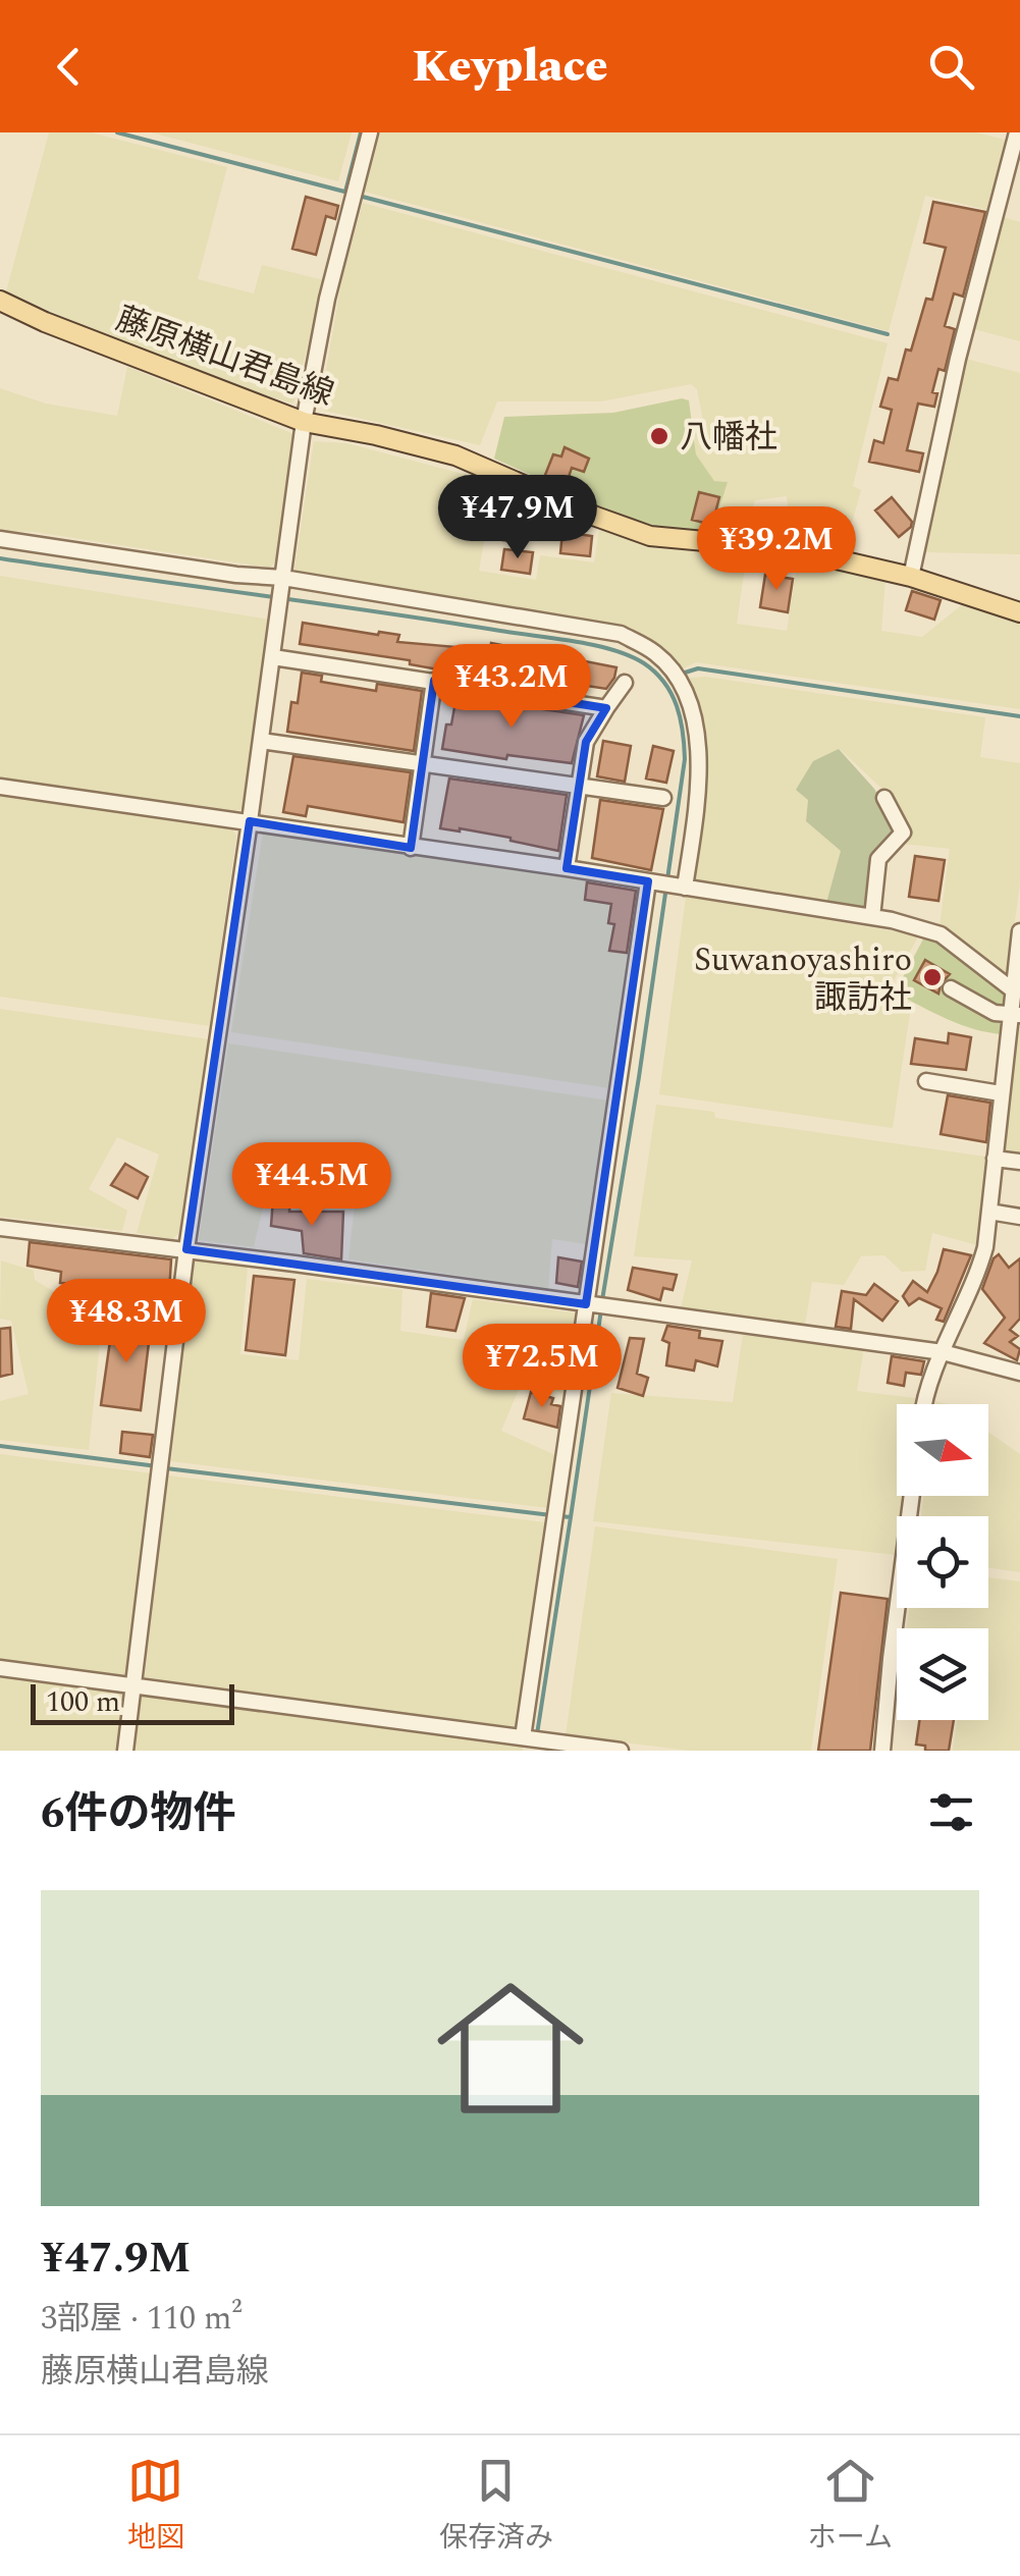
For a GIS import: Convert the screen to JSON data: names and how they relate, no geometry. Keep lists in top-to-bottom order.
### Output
{
  "streets": {
    "main road": ["藤原横山君島線"]
  },
  "places": ["八幡社", "Suwanoyashiro 諏訪社"],
  "scale_bar": "100 m",
  "north": "right",
  "page": {
    "header": "Keyplace",
    "price": [
      "¥47.9M",
      "¥39.2M",
      "¥43.2M",
      "¥44.5M",
      "¥48.3M",
      "¥72.5M"
    ],
    "scale": "100 m",
    "heading": "6件の物件",
    "list": [
      {
        "name": "¥47.9M",
        "note": "3部屋 · 110 m² · 藤原横山君島線"
      }
    ],
    "tabs": ["地図", "保存済み", "ホーム"]
  }
}
